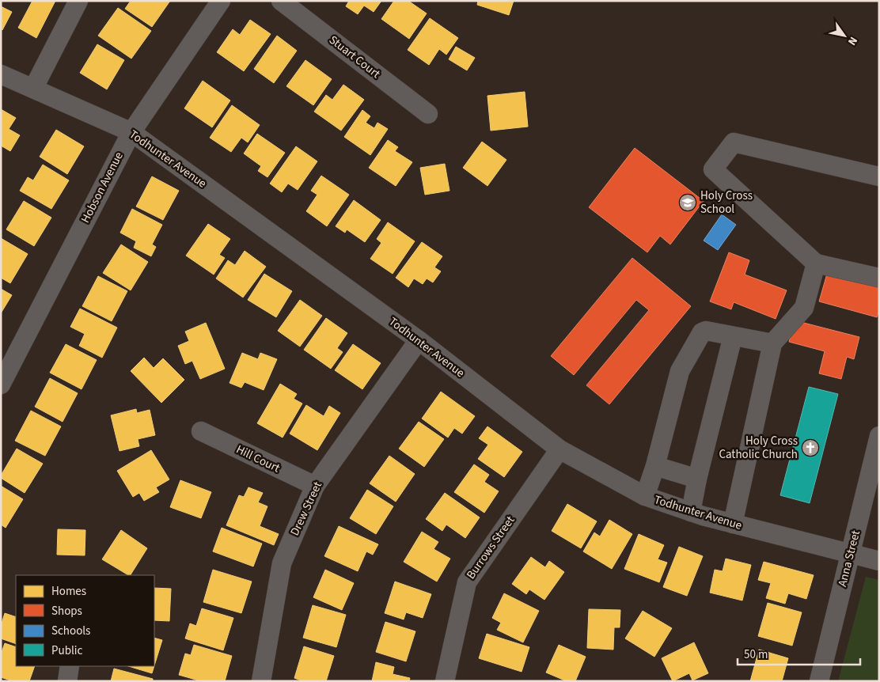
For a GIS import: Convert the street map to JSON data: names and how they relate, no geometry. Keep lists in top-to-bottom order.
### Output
{
  "streets": {
    "street": [
      "Stuart Court",
      "Todhunter Avenue",
      "Hobson Avenue",
      "Hill Court",
      "Drew Street",
      "Burrows Street",
      "Anna Street"
    ]
  },
  "crossings": [
    ["Todhunter Avenue", "Hobson Avenue"],
    ["Todhunter Avenue", "Drew Street"],
    ["Todhunter Avenue", "Burrows Street"],
    ["Todhunter Avenue", "Anna Street"],
    ["Hill Court", "Drew Street"]
  ],
  "places": {
    "school or university": ["Holy Cross School"],
    "church": ["Holy Cross Catholic Church"]
  },
  "legend": [
    "Homes",
    "Shops",
    "Schools",
    "Public"
  ],
  "scale_bar": "50 m",
  "north": "bottom right"
}
